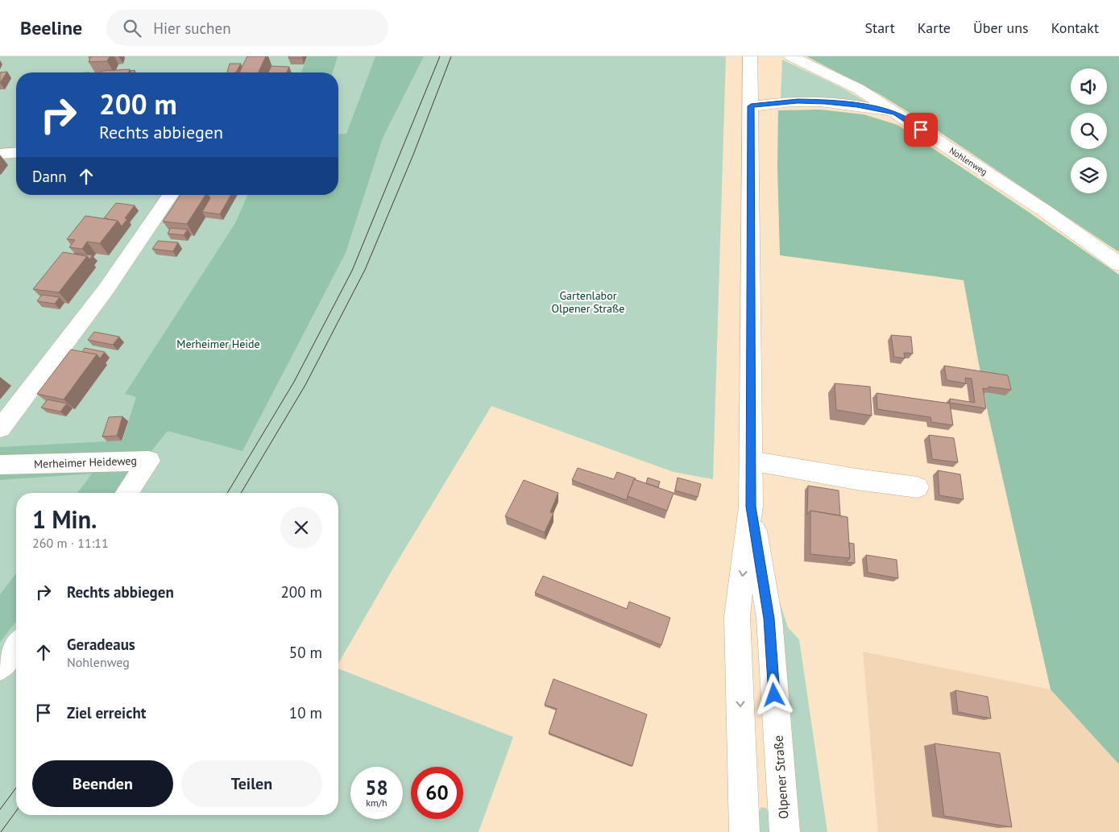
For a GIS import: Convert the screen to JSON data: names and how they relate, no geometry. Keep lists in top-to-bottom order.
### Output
{
  "streets": {
    "main road": ["Nohlenweg", "Merheimer Heideweg", "Olpener Straße"]
  },
  "parks": ["Gartenlabor Olpener Straße", "Merheimer Heide"],
  "page": {
    "header": "Beeline",
    "search": "Hier suchen",
    "nav": [
      "Start",
      "Karte",
      "Über uns",
      "Kontakt"
    ],
    "turn": ["200 m", "Rechts abbiegen"],
    "then": "Dann",
    "heading": ["1 Min.", "260 m · 11:11"],
    "list": [
      {
        "name": "Rechts abbiegen",
        "value": "200 m"
      },
      {
        "name": "Geradeaus",
        "note": "Nohlenweg",
        "value": "50 m"
      },
      {
        "name": "Ziel erreicht",
        "value": "10 m"
      }
    ],
    "buttons": ["Beenden", "Teilen"],
    "speed": "58 km/h",
    "limit": "60"
  }
}
